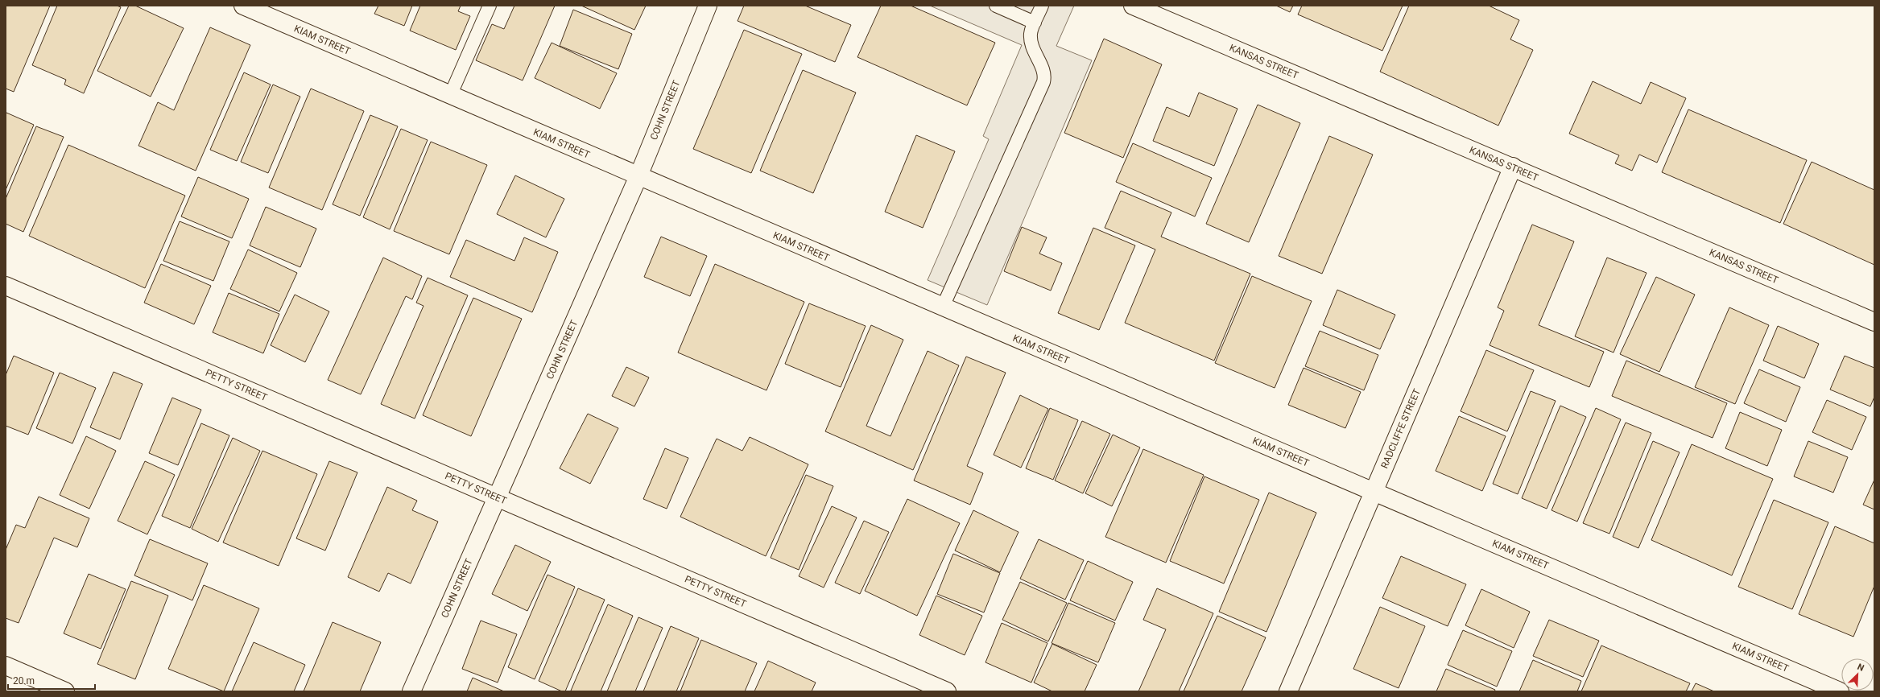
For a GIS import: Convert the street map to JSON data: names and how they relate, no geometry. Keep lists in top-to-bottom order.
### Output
{
  "streets": {
    "street": [
      "KIAM STREET",
      "KANSAS STREET",
      "COHN STREET",
      "PETTY STREET",
      "RADCLIFFE STREET"
    ]
  },
  "crossings": [
    ["KIAM STREET", "COHN STREET"],
    ["KIAM STREET", "RADCLIFFE STREET"],
    ["KANSAS STREET", "RADCLIFFE STREET"],
    ["COHN STREET", "PETTY STREET"]
  ],
  "scale_bar": "20 m",
  "north": "top right"
}
